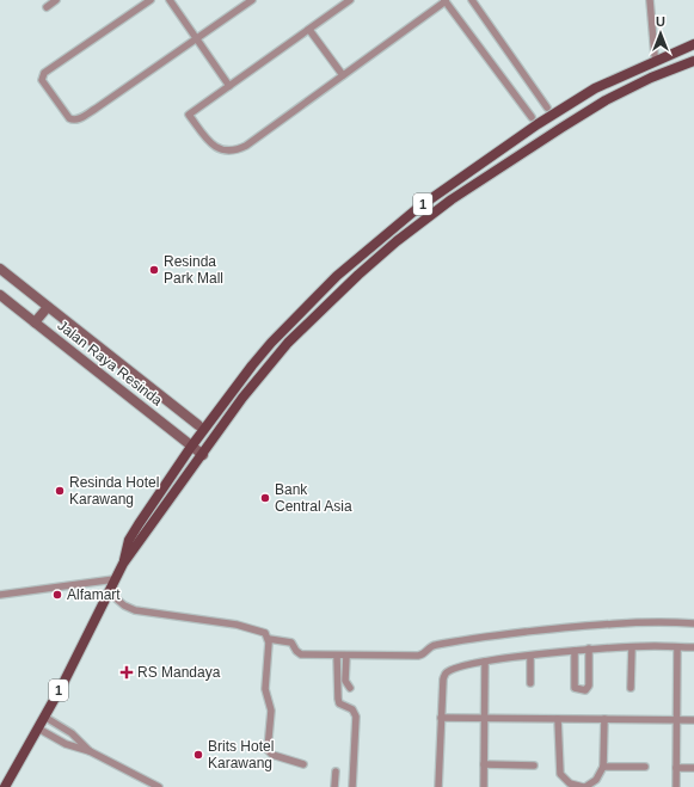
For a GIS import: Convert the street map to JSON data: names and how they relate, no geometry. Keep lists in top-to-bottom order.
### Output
{
  "streets": {
    "main road": ["1"],
    "street": ["Jalan Raya Resinda"]
  },
  "crossings": [
    ["1", "Jalan Raya Resinda"]
  ],
  "places": {
    "other": [
      "Resinda Park Mall",
      "Resinda Hotel Karawang",
      "Bank Central Asia",
      "Alfamart",
      "Brits Hotel Karawang"
    ],
    "health": ["RS Mandaya"]
  },
  "north": "top"
}
